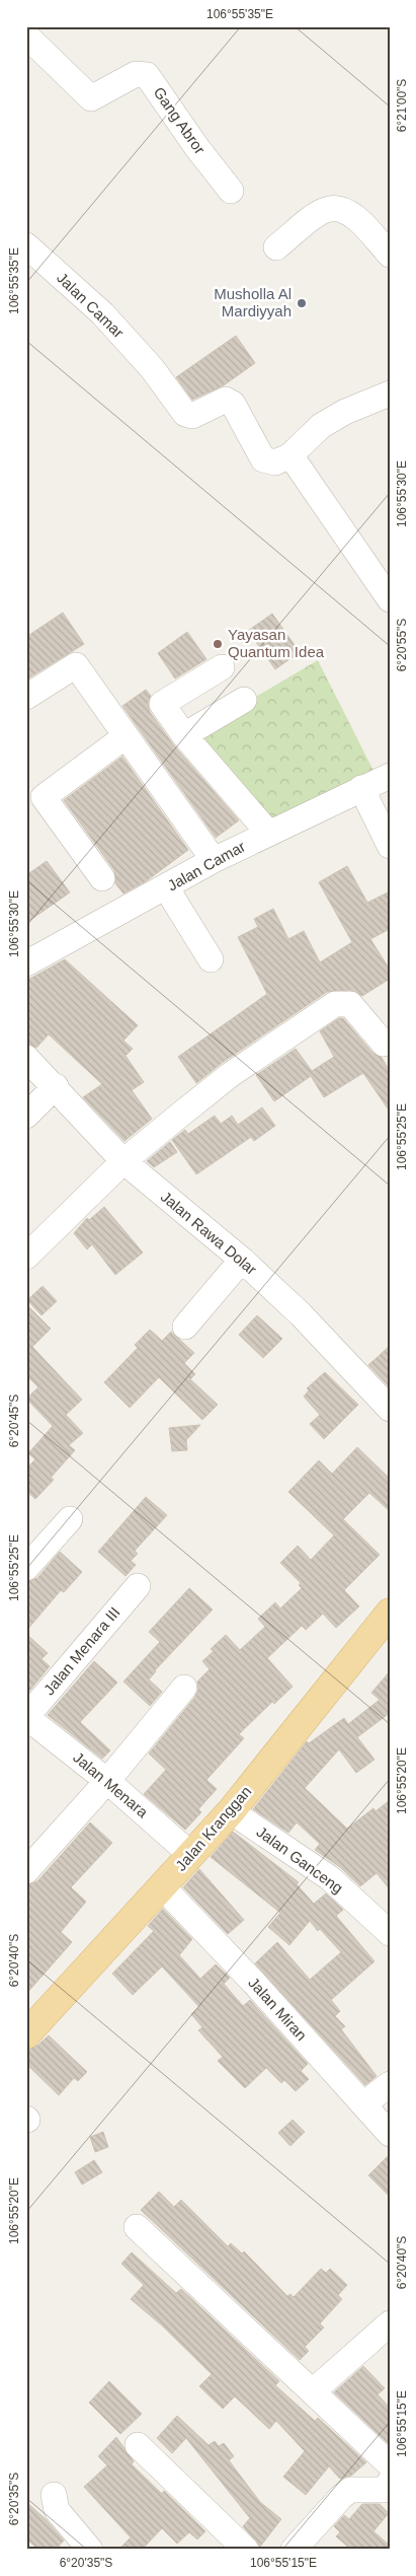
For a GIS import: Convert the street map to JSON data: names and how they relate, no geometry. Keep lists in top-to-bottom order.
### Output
{
  "streets": {
    "main road": ["Jalan Kranggan"],
    "street": [
      "Gang Abror",
      "Jalan Camar",
      "Jalan Rawa Dolar",
      "Jalan Menara III",
      "Jalan Menara",
      "Jalan Ganceng",
      "Jalan Miran"
    ]
  },
  "crossings": [
    ["Jalan Menara III", "Jalan Menara"],
    ["Jalan Menara", "Jalan Kranggan"],
    ["Jalan Kranggan", "Jalan Ganceng"],
    ["Jalan Kranggan", "Jalan Miran"]
  ],
  "places": ["Musholla Al Mardiyyah", "Yayasan Quantum Idea"],
  "coordinates": [
    "106°55'35\"E",
    "6°21'00\"S",
    "106°55'30\"E",
    "6°20'55\"S",
    "106°55'25\"E",
    "6°20'45\"S",
    "106°55'20\"E",
    "6°20'40\"S",
    "106°55'15\"E",
    "6°20'35\"S"
  ]
}
